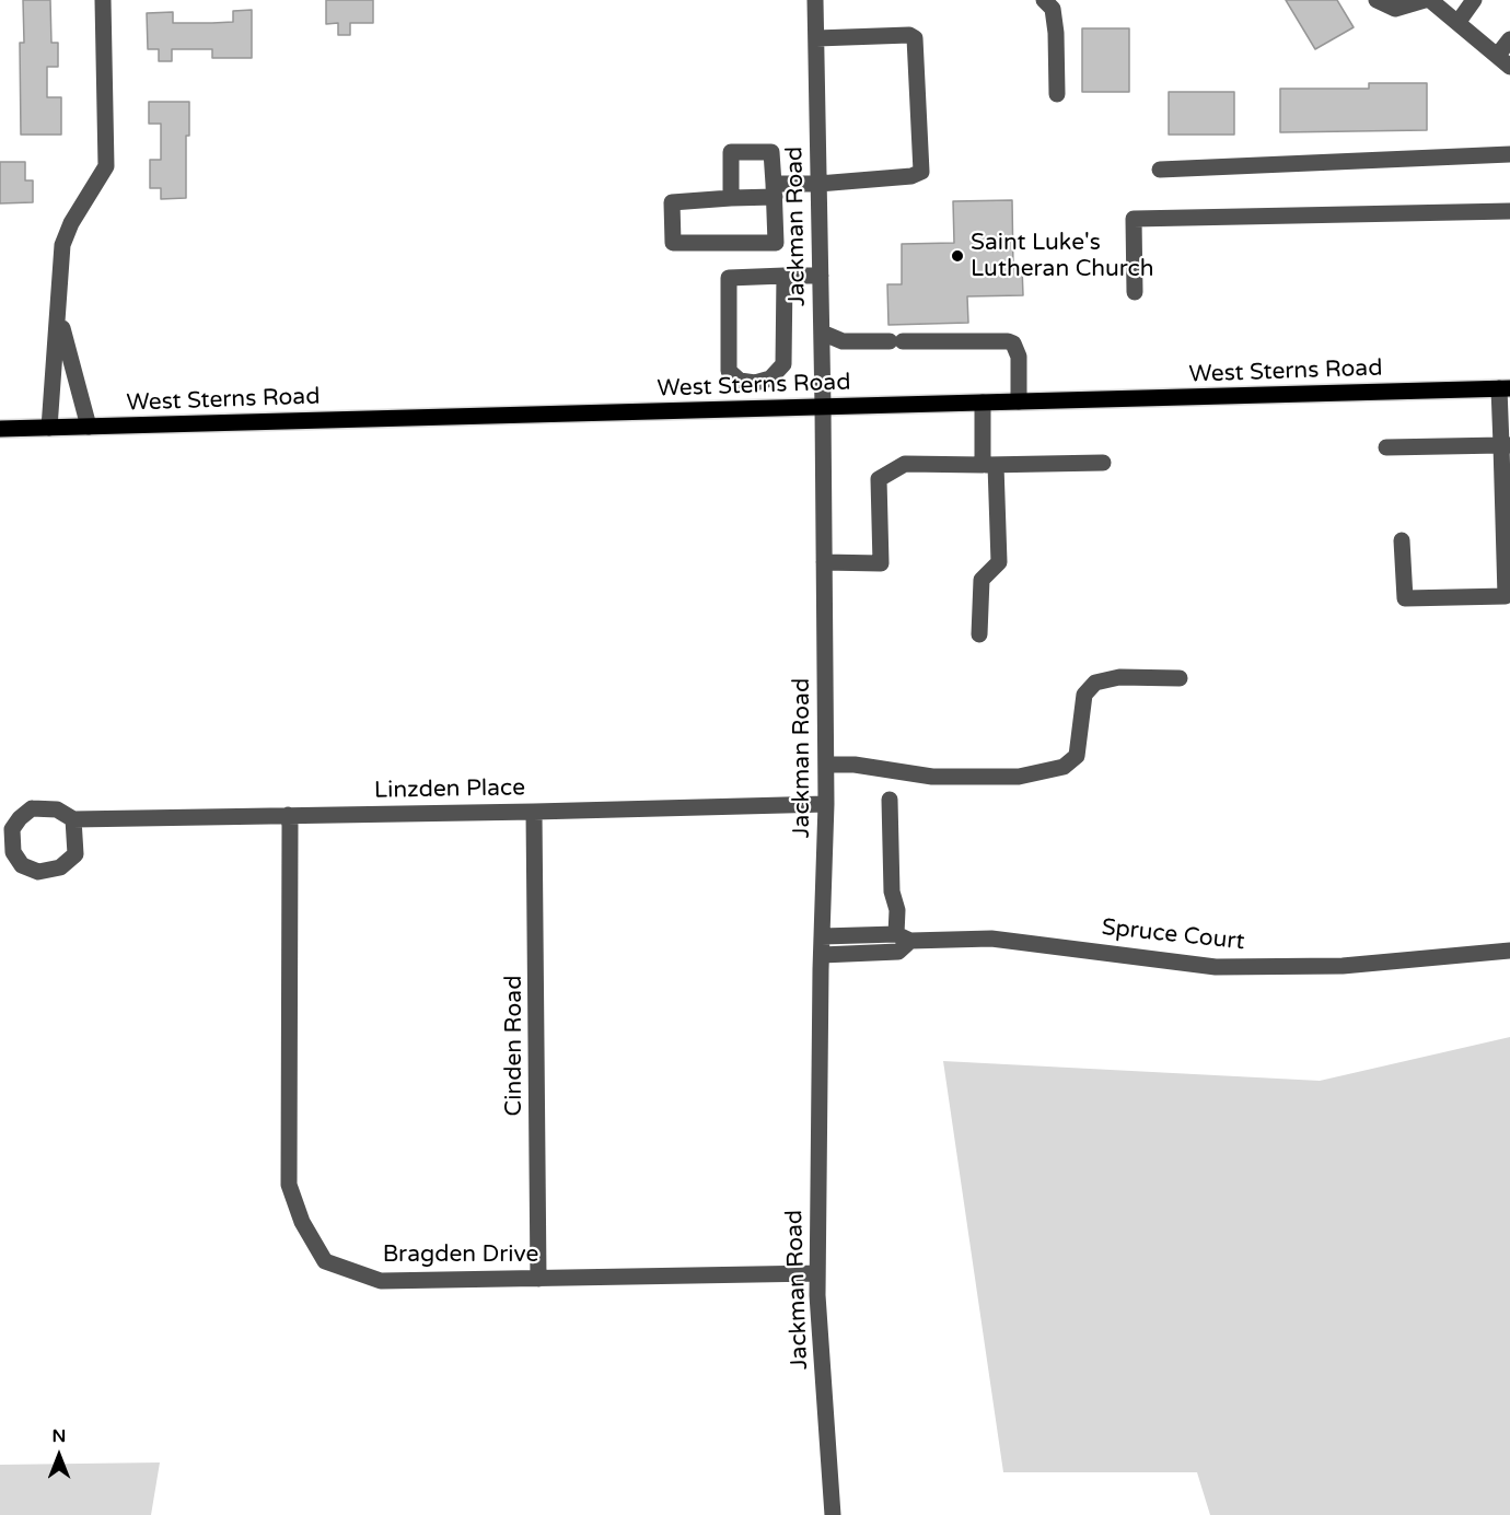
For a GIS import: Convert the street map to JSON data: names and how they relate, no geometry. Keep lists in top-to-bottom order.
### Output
{
  "streets": {
    "main road": ["West Sterns Road"],
    "street": [
      "Jackman Road",
      "Linzden Place",
      "Spruce Court",
      "Cinden Road",
      "Bragden Drive"
    ]
  },
  "crossings": [
    ["Jackman Road", "West Sterns Road"],
    ["Jackman Road", "Linzden Place"],
    ["Jackman Road", "Spruce Court"],
    ["Jackman Road", "Bragden Drive"],
    ["Linzden Place", "Cinden Road"],
    ["Linzden Place", "Bragden Drive"],
    ["Cinden Road", "Bragden Drive"]
  ],
  "places": ["Saint Luke's Lutheran Church"],
  "north": "top"
}
